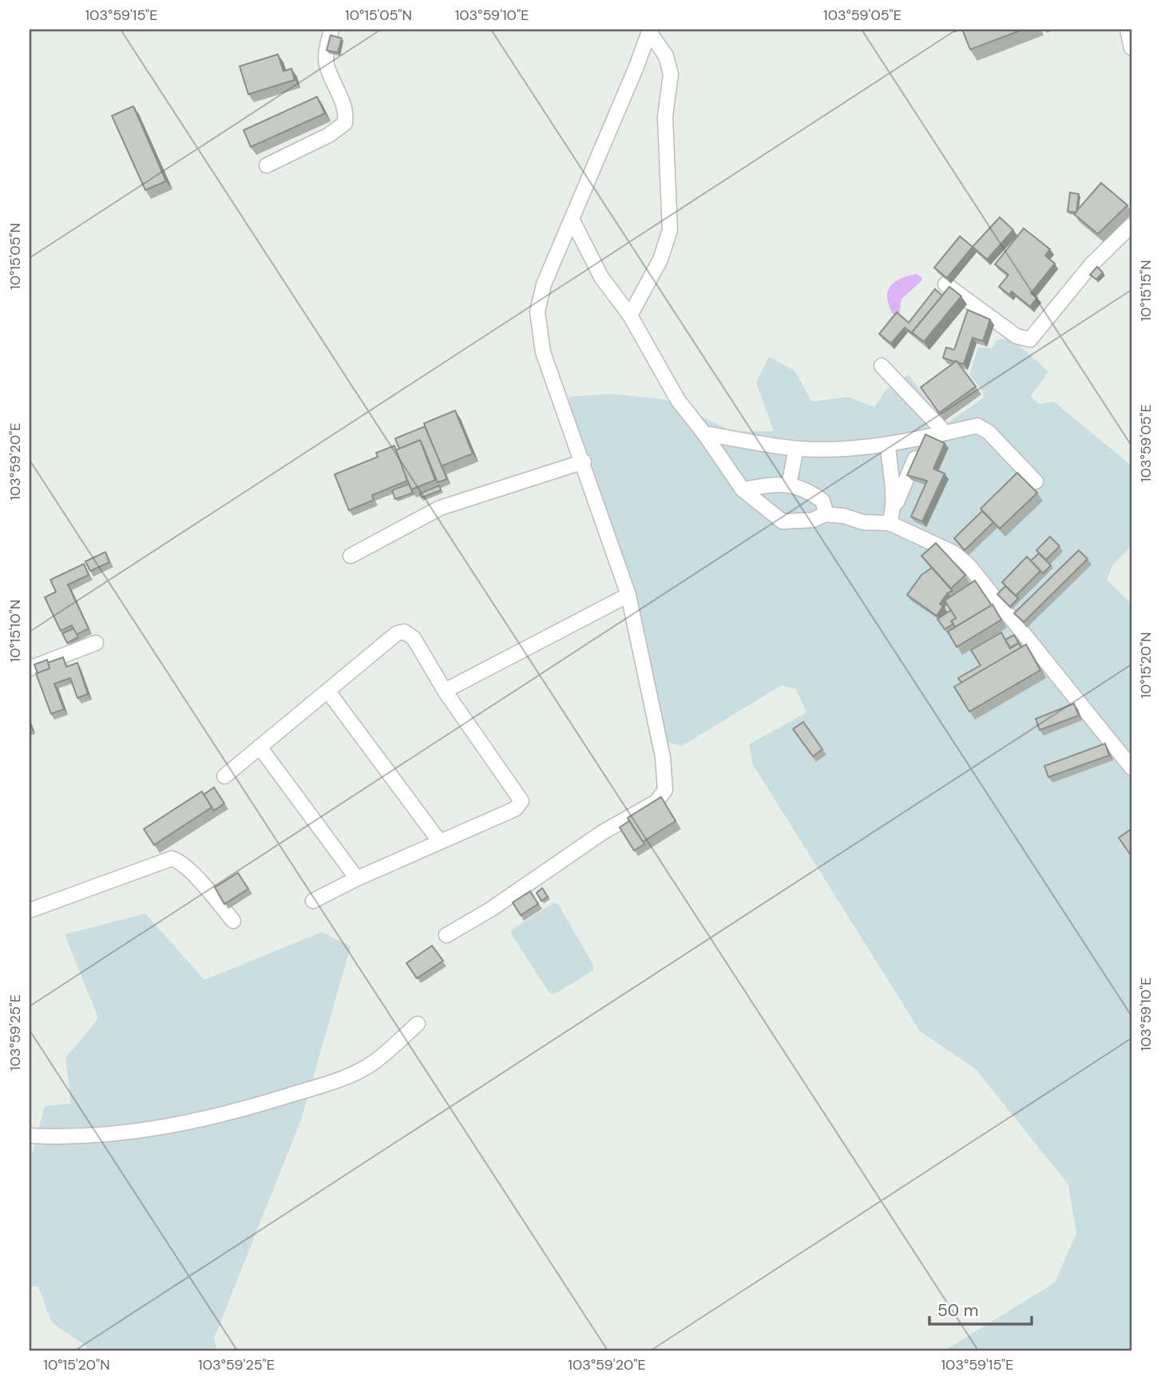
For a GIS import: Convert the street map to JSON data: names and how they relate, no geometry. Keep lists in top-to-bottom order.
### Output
{
  "scale_bar": "50 m",
  "coordinates": [
    "103°59'15\"E",
    "10°15'05\"N",
    "103°59'10\"E",
    "103°59'05\"E",
    "10°15'15\"N",
    "103°59'20\"E",
    "10°15'10\"N",
    "10°15'20\"N",
    "103°59'25\"E"
  ]
}
